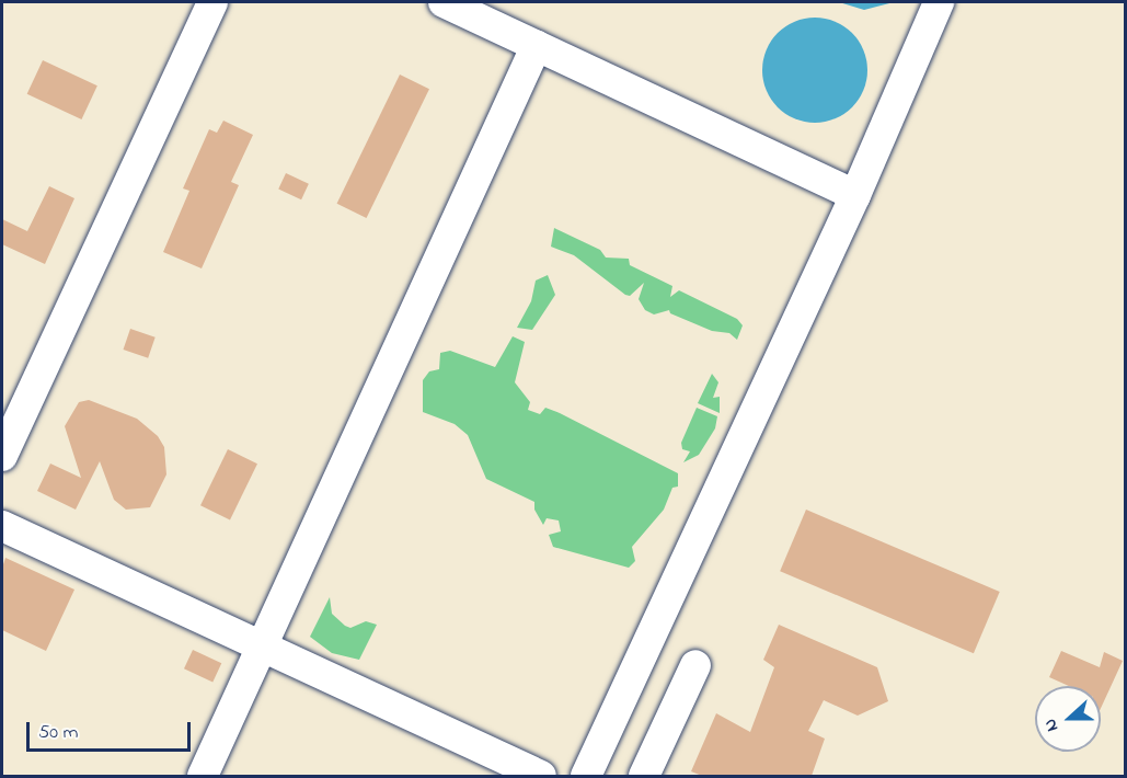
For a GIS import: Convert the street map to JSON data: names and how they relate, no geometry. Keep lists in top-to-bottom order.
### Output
{
  "scale_bar": "50 m",
  "north": "left"
}
